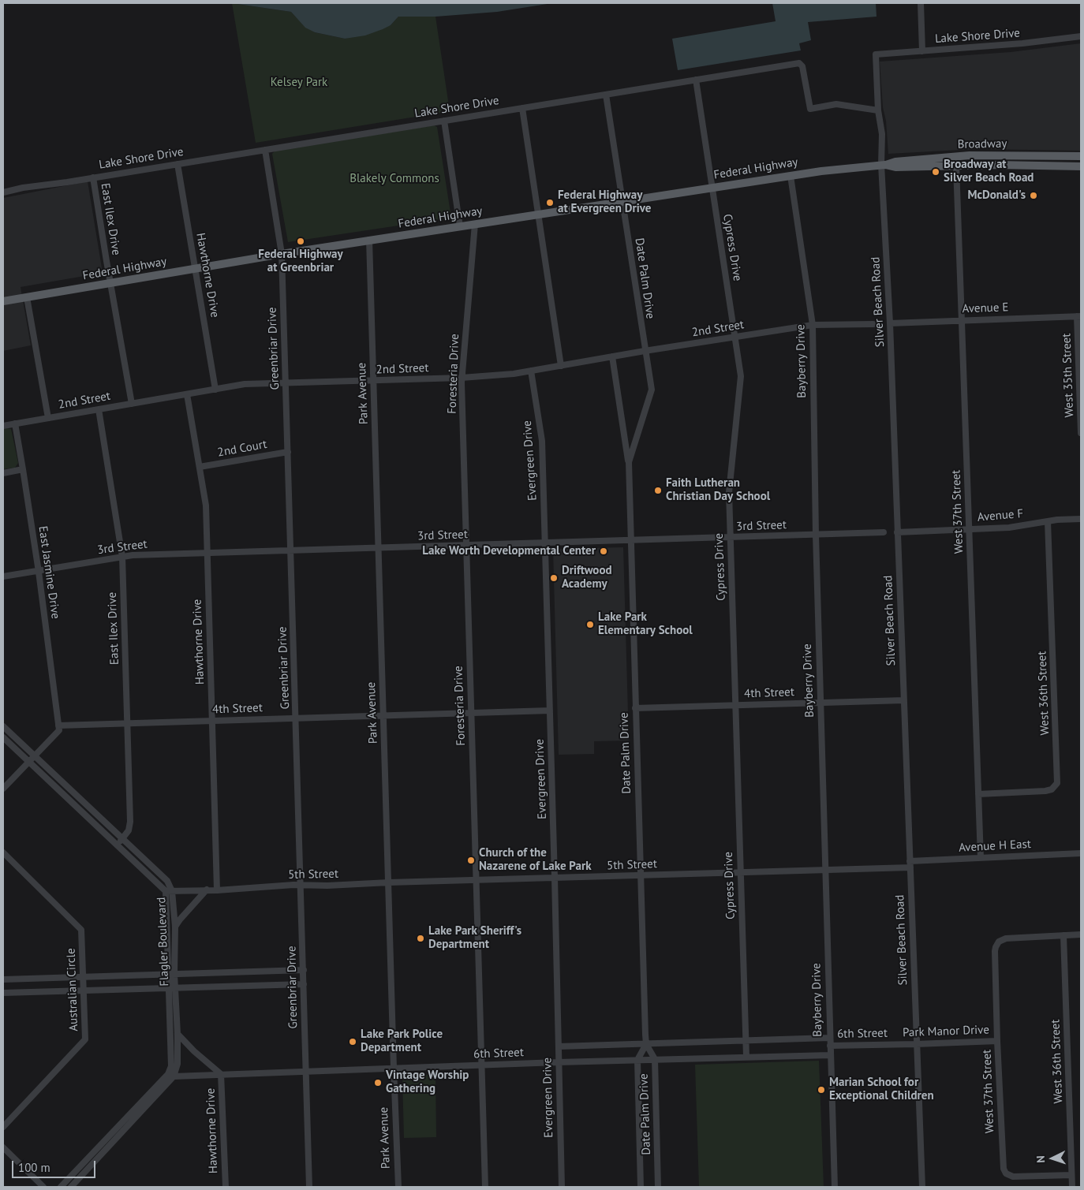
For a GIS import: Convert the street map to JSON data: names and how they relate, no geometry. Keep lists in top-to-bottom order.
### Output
{
  "streets": {
    "main road": ["Broadway", "Federal Highway"],
    "street": [
      "Lake Shore Drive",
      "East Ilex Drive",
      "Cypress Drive",
      "Hawthorne Drive",
      "Date Palm Drive",
      "Silver Beach Road",
      "Avenue E",
      "2nd Street",
      "Greenbriar Drive",
      "Bayberry Drive",
      "Foresteria Drive",
      "West 35th Street",
      "Park Avenue",
      "2nd Court",
      "Evergreen Drive",
      "West 37th Street",
      "Avenue F",
      "3rd Street",
      "East Jasmine Drive",
      "4th Street",
      "West 36th Street",
      "Avenue H East",
      "5th Street",
      "Flagler Boulevard",
      "Australian Circle",
      "Park Manor Drive",
      "6th Street"
    ]
  },
  "crossings": [
    ["Lake Shore Drive", "East Ilex Drive"],
    ["Lake Shore Drive", "Cypress Drive"],
    ["Lake Shore Drive", "Hawthorne Drive"],
    ["Lake Shore Drive", "Date Palm Drive"],
    ["Lake Shore Drive", "Silver Beach Road"],
    ["Lake Shore Drive", "Greenbriar Drive"],
    ["Broadway", "Federal Highway"],
    ["Broadway", "Silver Beach Road"],
    ["Broadway", "West 37th Street"],
    ["Federal Highway", "East Ilex Drive"],
    ["Federal Highway", "Cypress Drive"],
    ["Federal Highway", "Hawthorne Drive"],
    ["Federal Highway", "Date Palm Drive"],
    ["Federal Highway", "Silver Beach Road"],
    ["Federal Highway", "Greenbriar Drive"],
    ["Federal Highway", "Bayberry Drive"],
    ["Federal Highway", "Foresteria Drive"],
    ["Federal Highway", "Park Avenue"],
    ["East Ilex Drive", "2nd Street"],
    ["East Ilex Drive", "3rd Street"],
    ["East Ilex Drive", "4th Street"],
    ["East Ilex Drive", "Flagler Boulevard"],
    ["Cypress Drive", "2nd Street"],
    ["Cypress Drive", "3rd Street"],
    ["Cypress Drive", "4th Street"],
    ["Cypress Drive", "5th Street"],
    ["Cypress Drive", "6th Street"],
    ["Hawthorne Drive", "2nd Street"],
    ["Hawthorne Drive", "2nd Court"],
    ["Hawthorne Drive", "3rd Street"],
    ["Hawthorne Drive", "4th Street"],
    ["Hawthorne Drive", "5th Street"],
    ["Hawthorne Drive", "6th Street"],
    ["Date Palm Drive", "2nd Street"],
    ["Date Palm Drive", "3rd Street"],
    ["Date Palm Drive", "4th Street"],
    ["Date Palm Drive", "5th Street"],
    ["Date Palm Drive", "6th Street"],
    ["Silver Beach Road", "Avenue E"],
    ["Silver Beach Road", "Avenue F"],
    ["Silver Beach Road", "4th Street"],
    ["Silver Beach Road", "Avenue H East"],
    ["Silver Beach Road", "5th Street"],
    ["Silver Beach Road", "Park Manor Drive"],
    ["Avenue E", "West 35th Street"],
    ["Avenue E", "West 37th Street"],
    ["2nd Street", "Greenbriar Drive"],
    ["2nd Street", "Bayberry Drive"],
    ["2nd Street", "Foresteria Drive"],
    ["2nd Street", "Park Avenue"],
    ["2nd Street", "Evergreen Drive"],
    ["2nd Street", "East Jasmine Drive"],
    ["Greenbriar Drive", "2nd Court"],
    ["Greenbriar Drive", "3rd Street"],
    ["Greenbriar Drive", "4th Street"],
    ["Greenbriar Drive", "5th Street"],
    ["Greenbriar Drive", "6th Street"],
    ["Bayberry Drive", "3rd Street"],
    ["Bayberry Drive", "4th Street"],
    ["Bayberry Drive", "5th Street"],
    ["Bayberry Drive", "6th Street"],
    ["Foresteria Drive", "3rd Street"],
    ["Foresteria Drive", "4th Street"],
    ["Foresteria Drive", "5th Street"],
    ["Foresteria Drive", "6th Street"],
    ["Park Avenue", "3rd Street"],
    ["Park Avenue", "4th Street"],
    ["Park Avenue", "5th Street"],
    ["Park Avenue", "6th Street"],
    ["Evergreen Drive", "3rd Street"],
    ["Evergreen Drive", "4th Street"],
    ["Evergreen Drive", "5th Street"],
    ["Evergreen Drive", "6th Street"],
    ["West 37th Street", "Avenue F"],
    ["West 37th Street", "West 36th Street"],
    ["West 37th Street", "Avenue H East"],
    ["West 37th Street", "Park Manor Drive"],
    ["Avenue F", "West 36th Street"],
    ["3rd Street", "East Jasmine Drive"],
    ["East Jasmine Drive", "4th Street"],
    ["Avenue H East", "5th Street"],
    ["5th Street", "Flagler Boulevard"],
    ["Flagler Boulevard", "6th Street"],
    ["Park Manor Drive", "6th Street"]
  ],
  "parks": ["Kelsey Park", "Blakely Commons"],
  "places": [
    "Broadway at Silver Beach Road",
    "McDonald's",
    "Federal Highway at Evergreen Drive",
    "Federal Highway at Greenbriar",
    "Faith Lutheran Christian Day School",
    "Lake Worth Developmental Center",
    "Driftwood Academy",
    "Lake Park Elementary School",
    "Church of the Nazarene of Lake Park",
    "Lake Park Sheriff's Department",
    "Lake Park Police Department",
    "Vintage Worship Gathering",
    "Marian School for Exceptional Children"
  ],
  "scale_bar": "100 m",
  "north": "left"
}
